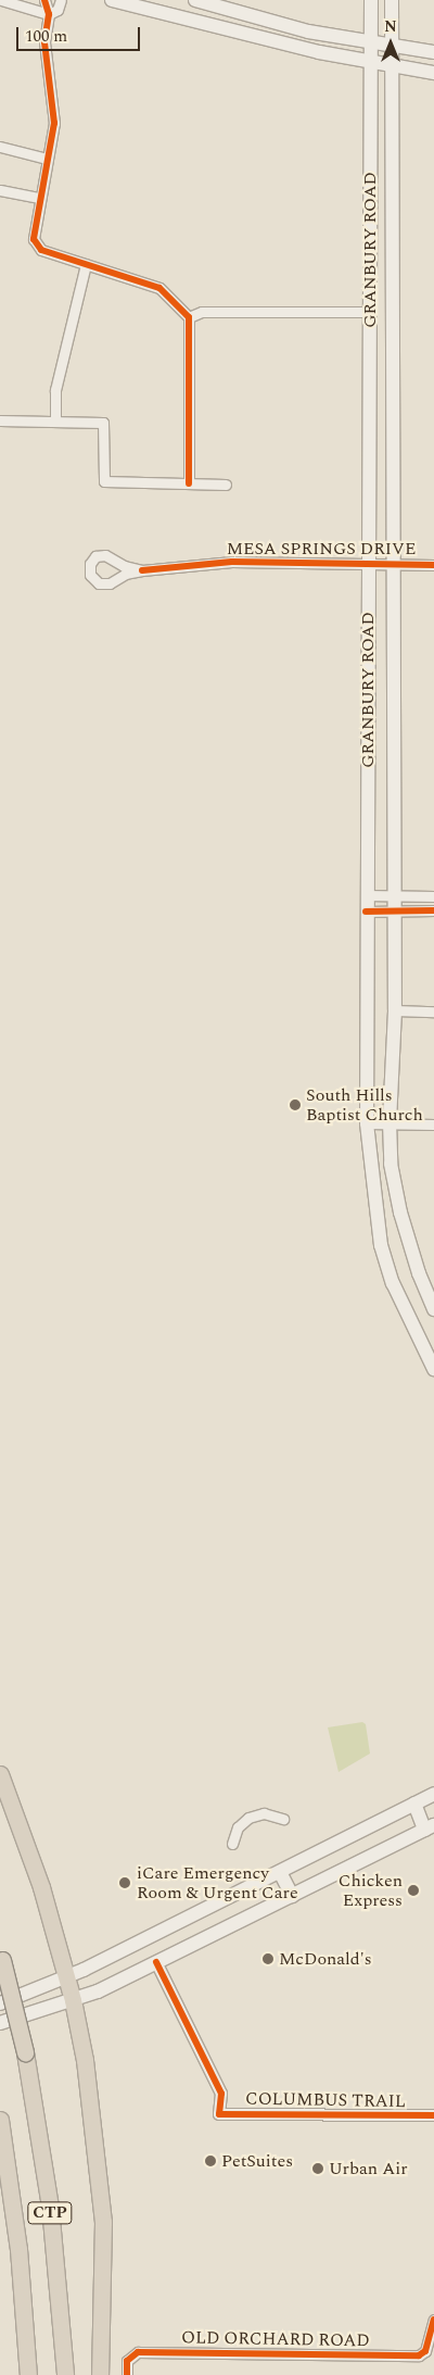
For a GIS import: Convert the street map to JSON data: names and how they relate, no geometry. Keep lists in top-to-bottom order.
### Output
{
  "streets": {
    "highway": ["CTP"],
    "main road": ["GRANBURY ROAD"],
    "street": ["MESA SPRINGS DRIVE", "COLUMBUS TRAIL", "OLD ORCHARD ROAD"]
  },
  "crossings": [
    ["GRANBURY ROAD", "MESA SPRINGS DRIVE"]
  ],
  "places": [
    "South Hills Baptist Church",
    "iCare Emergency Room & Urgent Care",
    "Chicken Express",
    "McDonald's",
    "PetSuites",
    "Urban Air"
  ],
  "scale_bar": "100 m",
  "north": "top"
}
